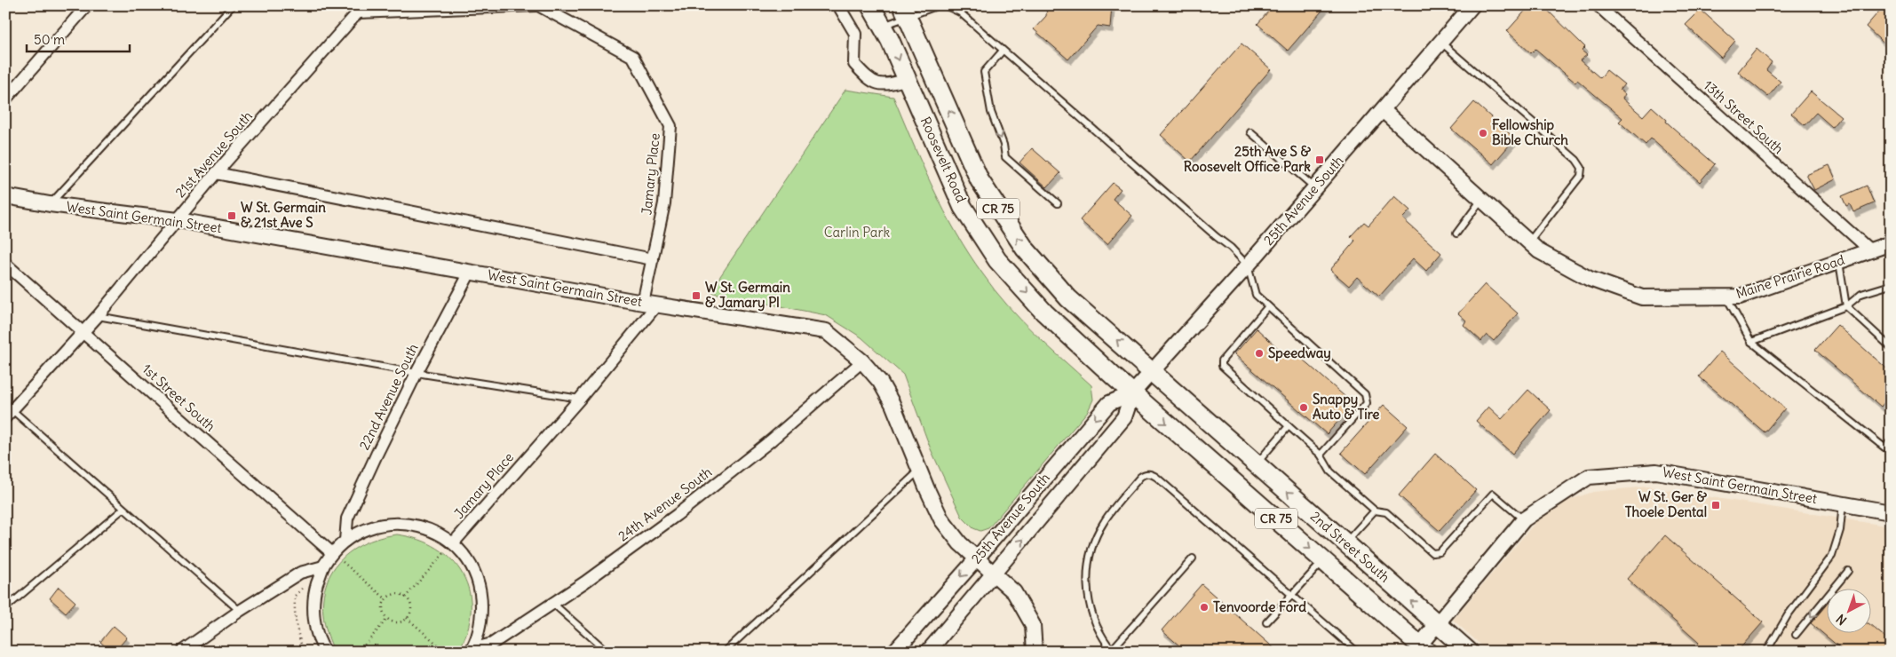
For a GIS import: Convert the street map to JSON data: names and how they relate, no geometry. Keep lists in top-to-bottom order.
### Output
{
  "streets": {
    "main road": ["Roosevelt Road", "CR 75", "2nd Street South"],
    "street": [
      "13th Street South",
      "21st Avenue South",
      "Jamary Place",
      "25th Avenue South",
      "West Saint Germain Street",
      "Maine Prairie Road",
      "22nd Avenue South",
      "1st Street South",
      "24th Avenue South"
    ]
  },
  "crossings": [
    ["13th Street South", "Maine Prairie Road"],
    ["21st Avenue South", "Jamary Place"],
    ["21st Avenue South", "West Saint Germain Street"],
    ["21st Avenue South", "1st Street South"],
    ["Roosevelt Road", "25th Avenue South"],
    ["Roosevelt Road", "2nd Street South"],
    ["Jamary Place", "West Saint Germain Street"],
    ["25th Avenue South", "West Saint Germain Street"],
    ["25th Avenue South", "Maine Prairie Road"],
    ["25th Avenue South", "2nd Street South"],
    ["West Saint Germain Street", "22nd Avenue South"],
    ["West Saint Germain Street", "24th Avenue South"],
    ["West Saint Germain Street", "2nd Street South"]
  ],
  "parks": ["Carlin Park"],
  "places": {
    "other": [
      "Fellowship Bible Church",
      "Speedway",
      "Snappy Auto & Tire",
      "Tenvoorde Ford"
    ],
    "transit": [
      "25th Ave S & Roosevelt Office Park",
      "W St. Germain & 21st Ave S",
      "W St. Germain & Jamary Pl",
      "W St. Ger & Thoele Dental"
    ]
  },
  "scale_bar": "50 m",
  "north": "bottom left"
}
